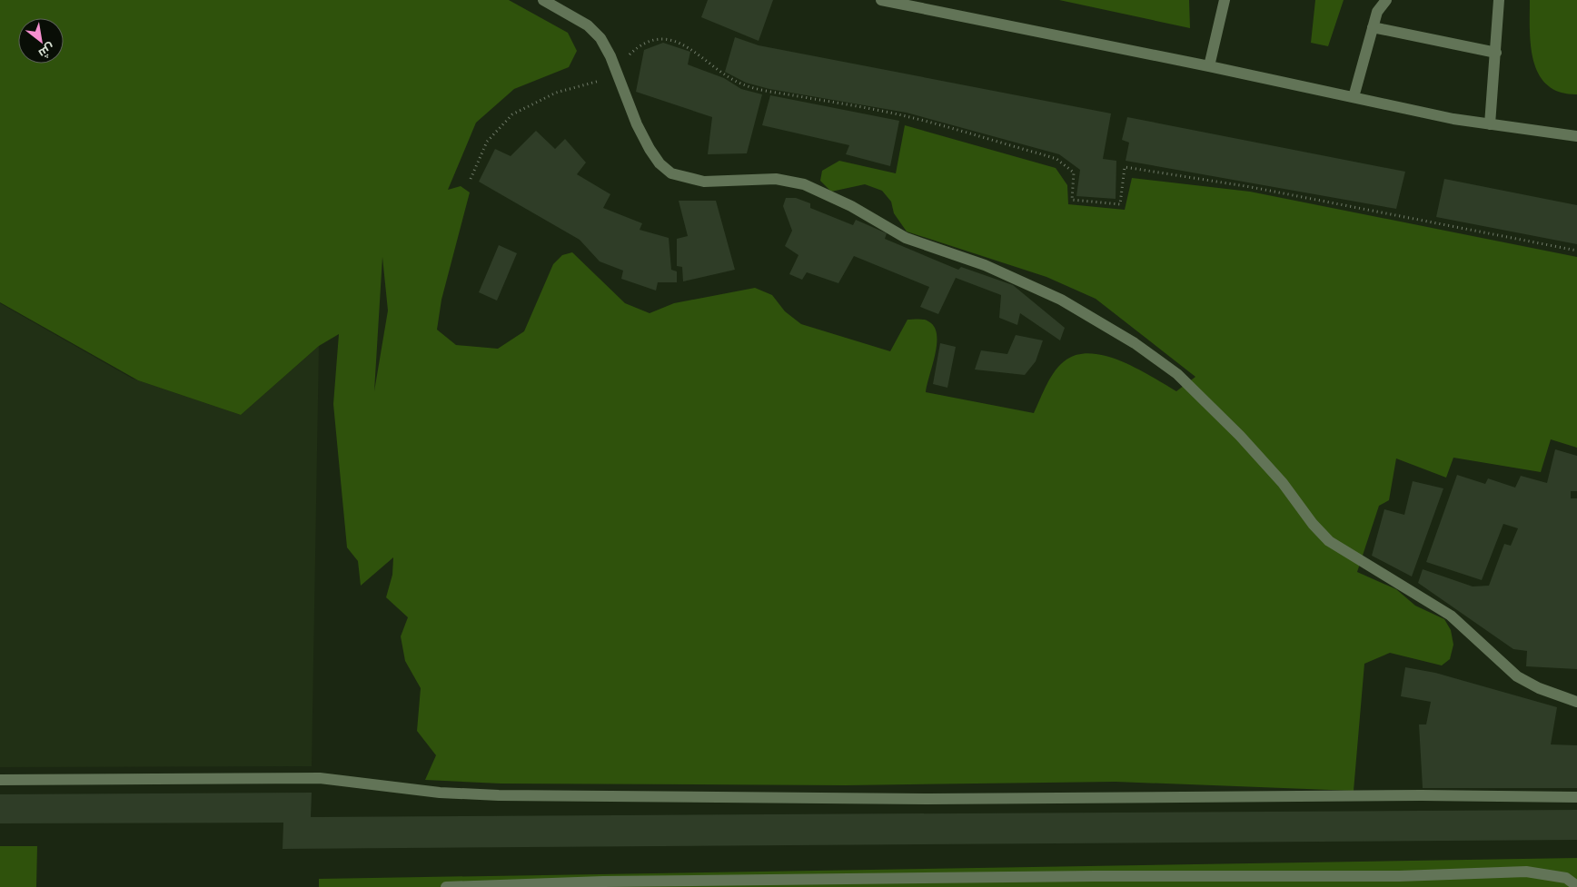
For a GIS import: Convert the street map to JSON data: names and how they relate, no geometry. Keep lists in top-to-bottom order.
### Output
{
  "north": "bottom right"
}
